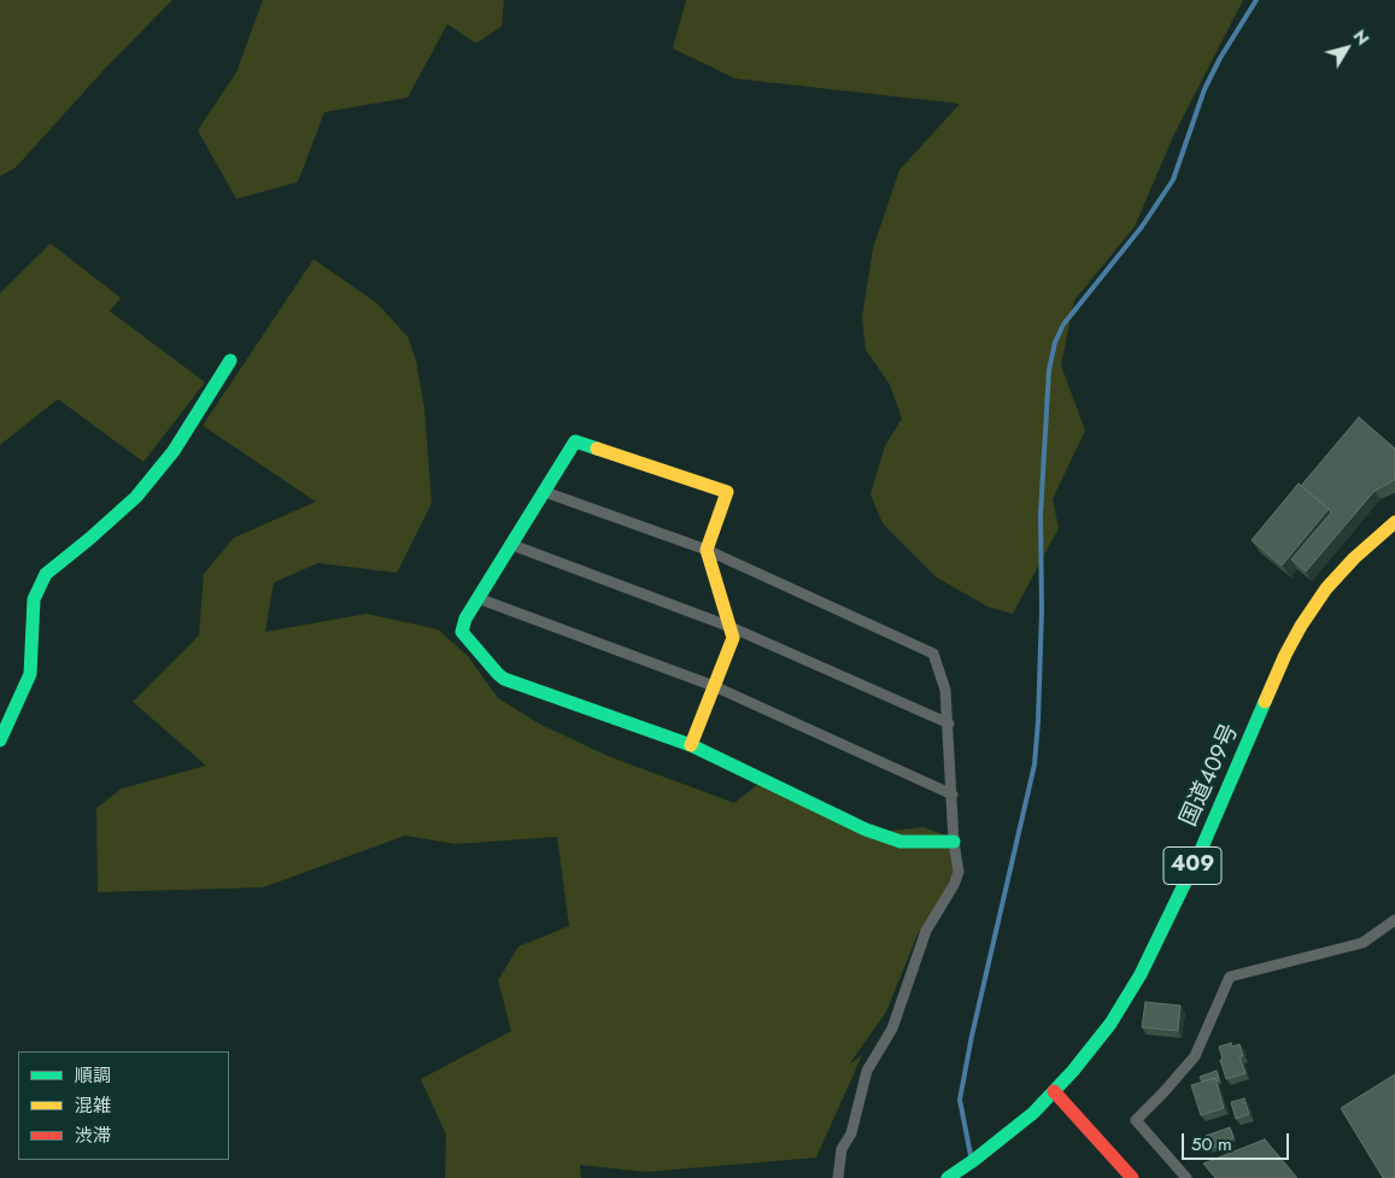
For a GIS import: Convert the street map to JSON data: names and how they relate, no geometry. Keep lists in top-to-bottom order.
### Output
{
  "streets": {
    "main road": ["国道409号", "409"]
  },
  "legend": ["順調", "混雑", "渋滞"],
  "scale_bar": "50 m",
  "north": "top right"
}
